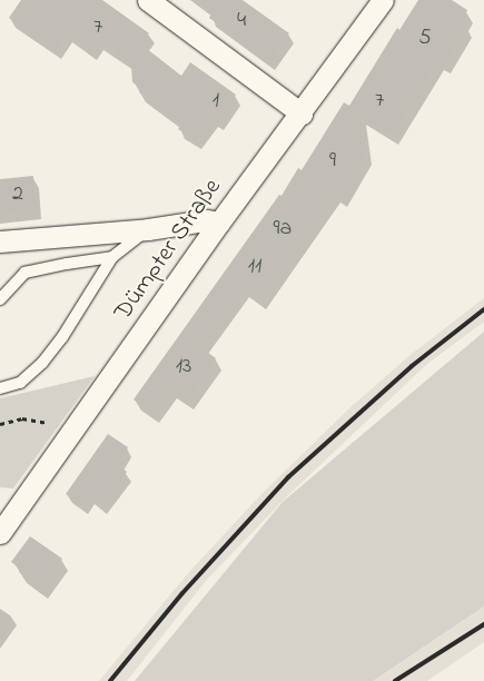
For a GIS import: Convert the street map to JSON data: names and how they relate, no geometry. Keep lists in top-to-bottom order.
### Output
{
  "streets": {
    "street": ["Dümpter Straße"]
  },
  "house_numbers": [
    "4",
    "7",
    "5",
    "1",
    "7",
    "9",
    "2",
    "9a",
    "11",
    "13"
  ]
}
